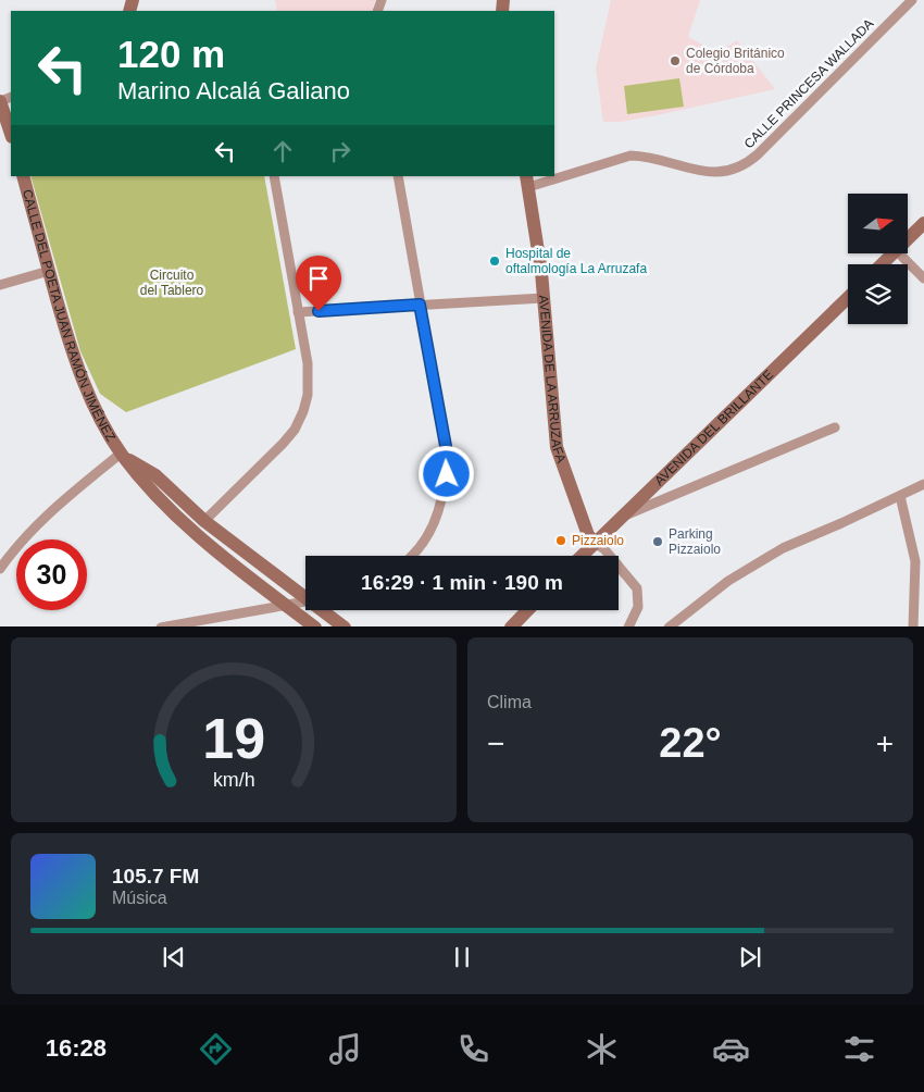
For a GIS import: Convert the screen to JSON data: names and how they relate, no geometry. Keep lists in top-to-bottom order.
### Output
{
  "streets": {
    "street": [
      "CALLE PRINCESA WALLADA",
      "CALLE DEL POETA JUAN RAMÓN JIMÉNEZ",
      "AVENIDA DE LA ARRUZAFA",
      "AVENIDA DEL BRILLANTE"
    ]
  },
  "crossings": [
    ["CALLE PRINCESA WALLADA", "AVENIDA DE LA ARRUZAFA"],
    ["AVENIDA DE LA ARRUZAFA", "AVENIDA DEL BRILLANTE"]
  ],
  "parks": ["Circuito del Tablero"],
  "places": [
    "Colegio Británico de Córdoba",
    "Hospital de oftalmología La Arruzafa",
    "Pizzaiolo",
    "Parking Pizzaiolo"
  ],
  "north": "right",
  "page": {
    "turn": ["120 m", "Marino Alcalá Galiano"],
    "limit": "30",
    "trip": "16:29 · 1 min · 190 m",
    "tile": "Clima",
    "heat": ["−", "22°", "+"],
    "song": ["105.7 FM", "Música"],
    "tabs": "16:28",
    "gauge": ["19", "km/h"]
  }
}
